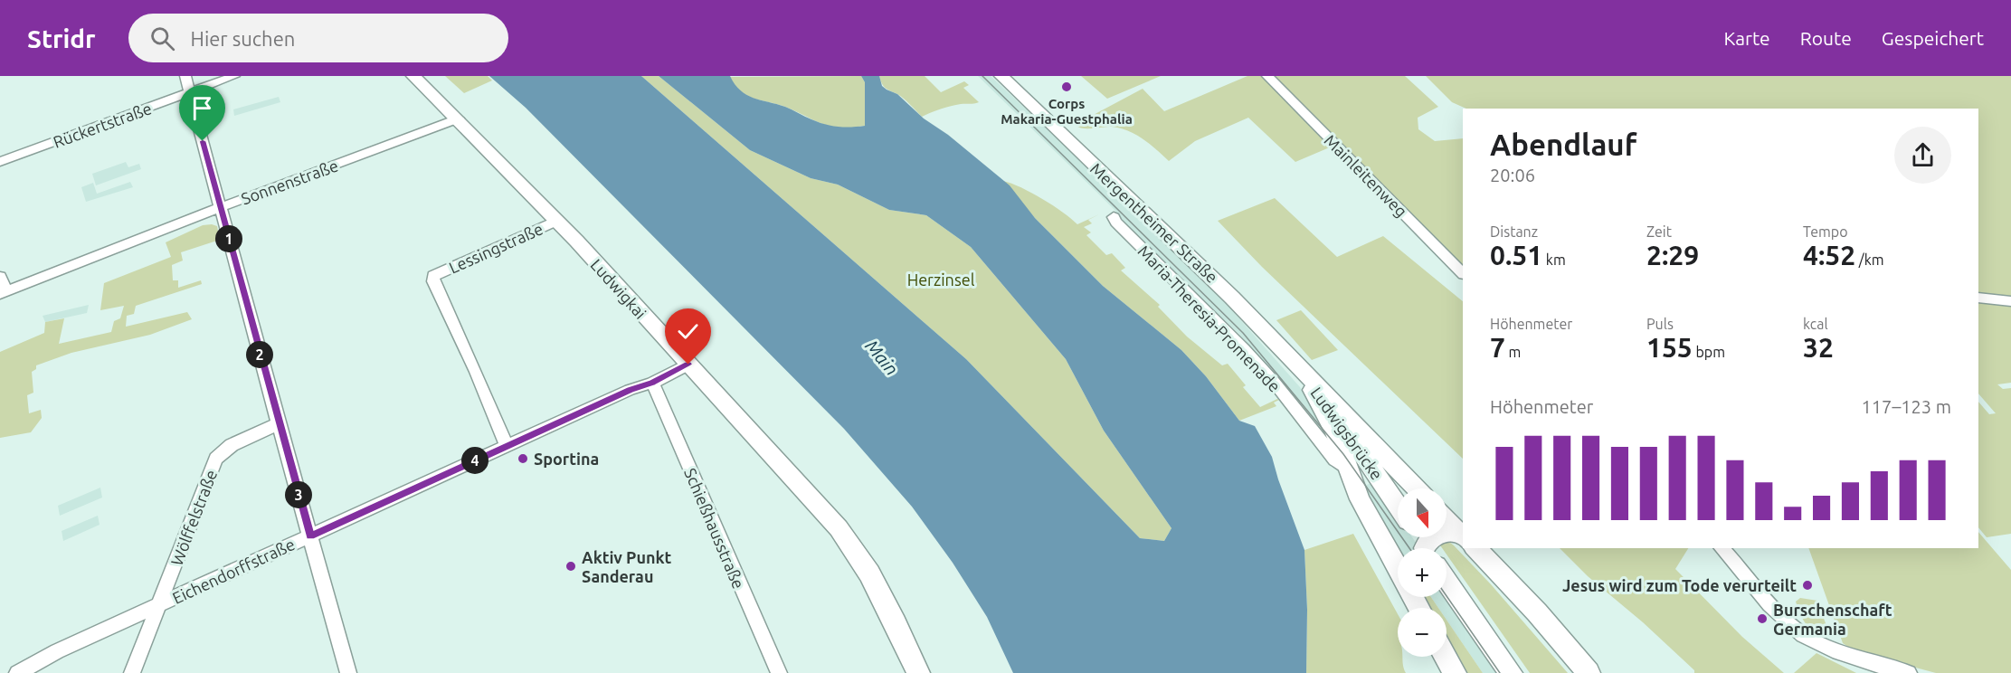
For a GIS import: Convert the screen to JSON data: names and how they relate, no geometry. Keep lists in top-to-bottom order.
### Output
{
  "streets": {
    "main road": ["Mergentheimer Straße", "Ludwigkai", "Ludwigsbrücke"],
    "street": [
      "Rückertstraße",
      "Mainleitenweg",
      "Sonnenstraße",
      "Lessingstraße",
      "Maria-Theresia-Promenade",
      "Wölffelstraße",
      "Schießhausstraße",
      "Eichendorffstraße"
    ]
  },
  "crossings": [
    ["Sonnenstraße", "Ludwigkai"],
    ["Mergentheimer Straße", "Maria-Theresia-Promenade"],
    ["Mergentheimer Straße", "Ludwigsbrücke"],
    ["Lessingstraße", "Ludwigkai"],
    ["Lessingstraße", "Eichendorffstraße"],
    ["Ludwigkai", "Eichendorffstraße"],
    ["Wölffelstraße", "Eichendorffstraße"],
    ["Schießhausstraße", "Eichendorffstraße"]
  ],
  "water": ["Main"],
  "parks": ["Herzinsel"],
  "places": [
    "Corps Makaria-Guestphalia",
    "Sportina",
    "Aktiv Punkt Sanderau",
    "Jesus wird zum Tode verurteilt",
    "Burschenschaft Germania"
  ],
  "north": "bottom",
  "page": {
    "header": "Stridr",
    "search": "Hier suchen",
    "nav": ["Karte", "Route", "Gespeichert"],
    "heading": ["Abendlauf", "20:06"],
    "stats": [
      ["Distanz", "0.51 km"],
      ["Zeit", "2:29"],
      ["Tempo", "4:52 /km"],
      ["Höhenmeter", "7 m"],
      ["Puls", "155 bpm"],
      ["kcal", "32"]
    ],
    "pins": [
      "1",
      "2",
      "4",
      "3"
    ],
    "chart": ["Höhenmeter", "117–123 m"],
    "map_buttons": ["+", "−"]
  }
}
